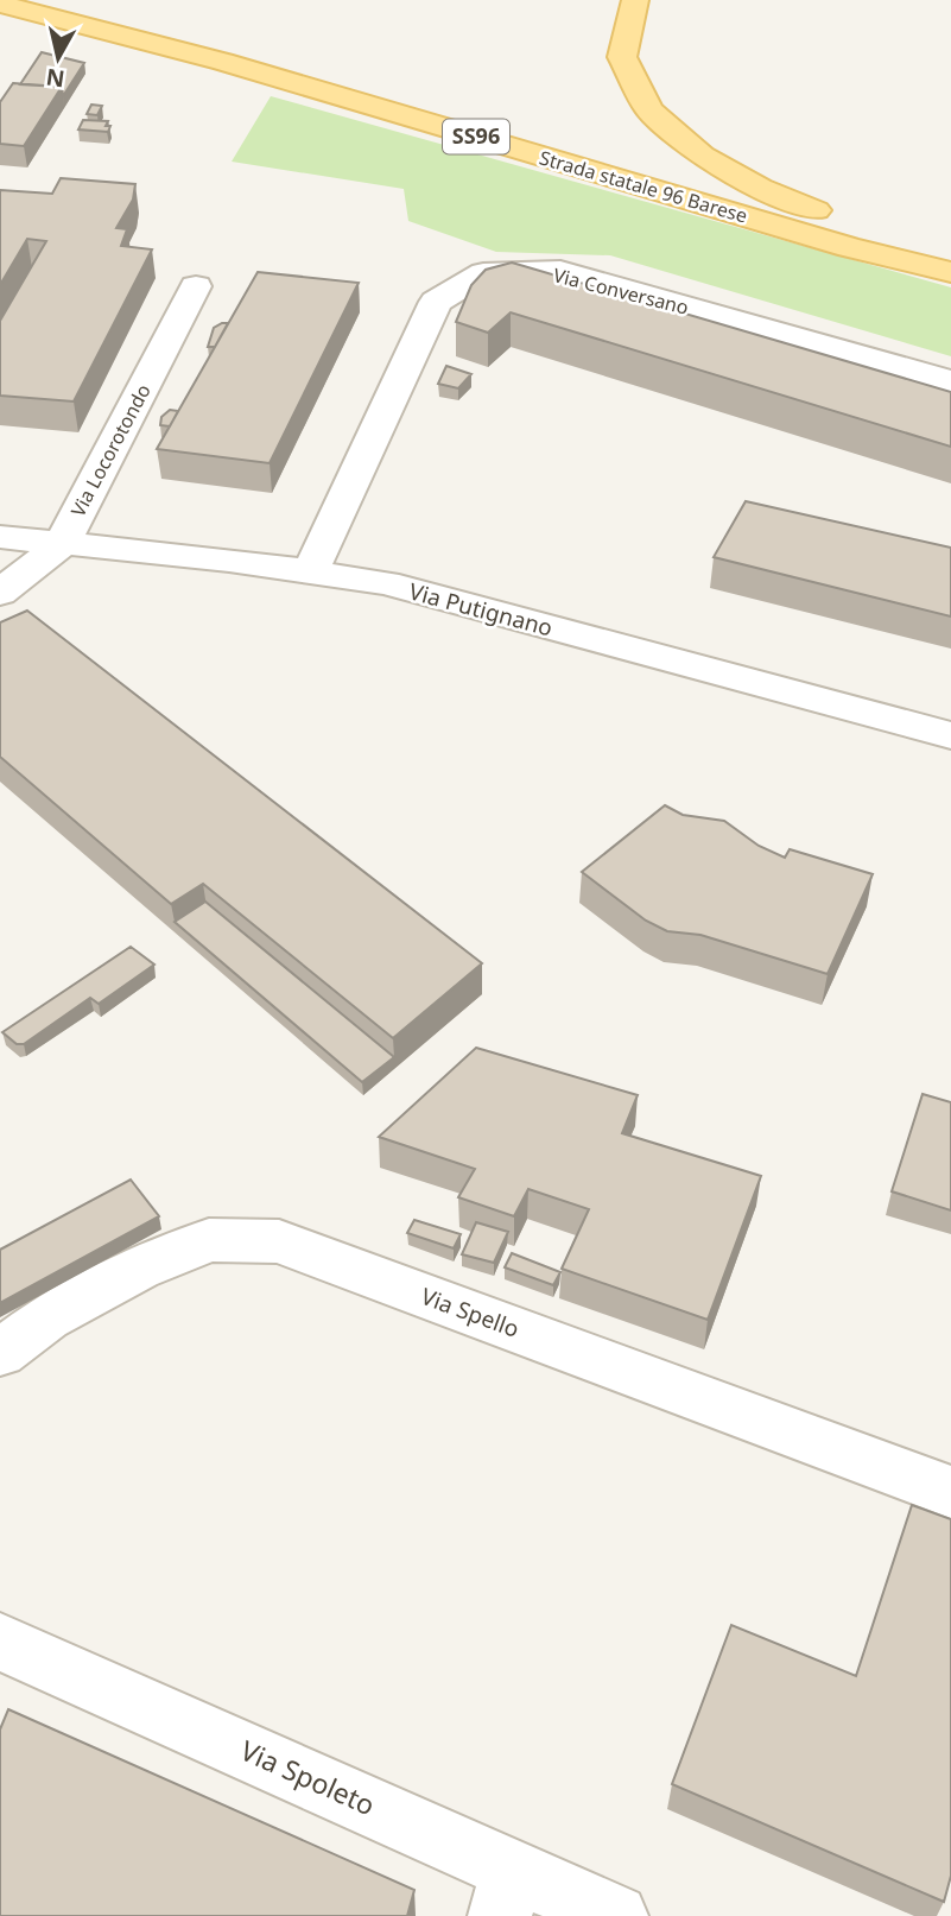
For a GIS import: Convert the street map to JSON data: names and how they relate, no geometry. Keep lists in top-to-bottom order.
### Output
{
  "streets": {
    "main road": ["SS96", "Strada statale 96 Barese"],
    "street": [
      "Via Conversano",
      "Via Locorotondo",
      "Via Putignano",
      "Via Spello",
      "Via Spoleto"
    ]
  },
  "crossings": [
    ["Via Conversano", "Via Putignano"],
    ["Via Locorotondo", "Via Putignano"]
  ],
  "north": "bottom"
}
